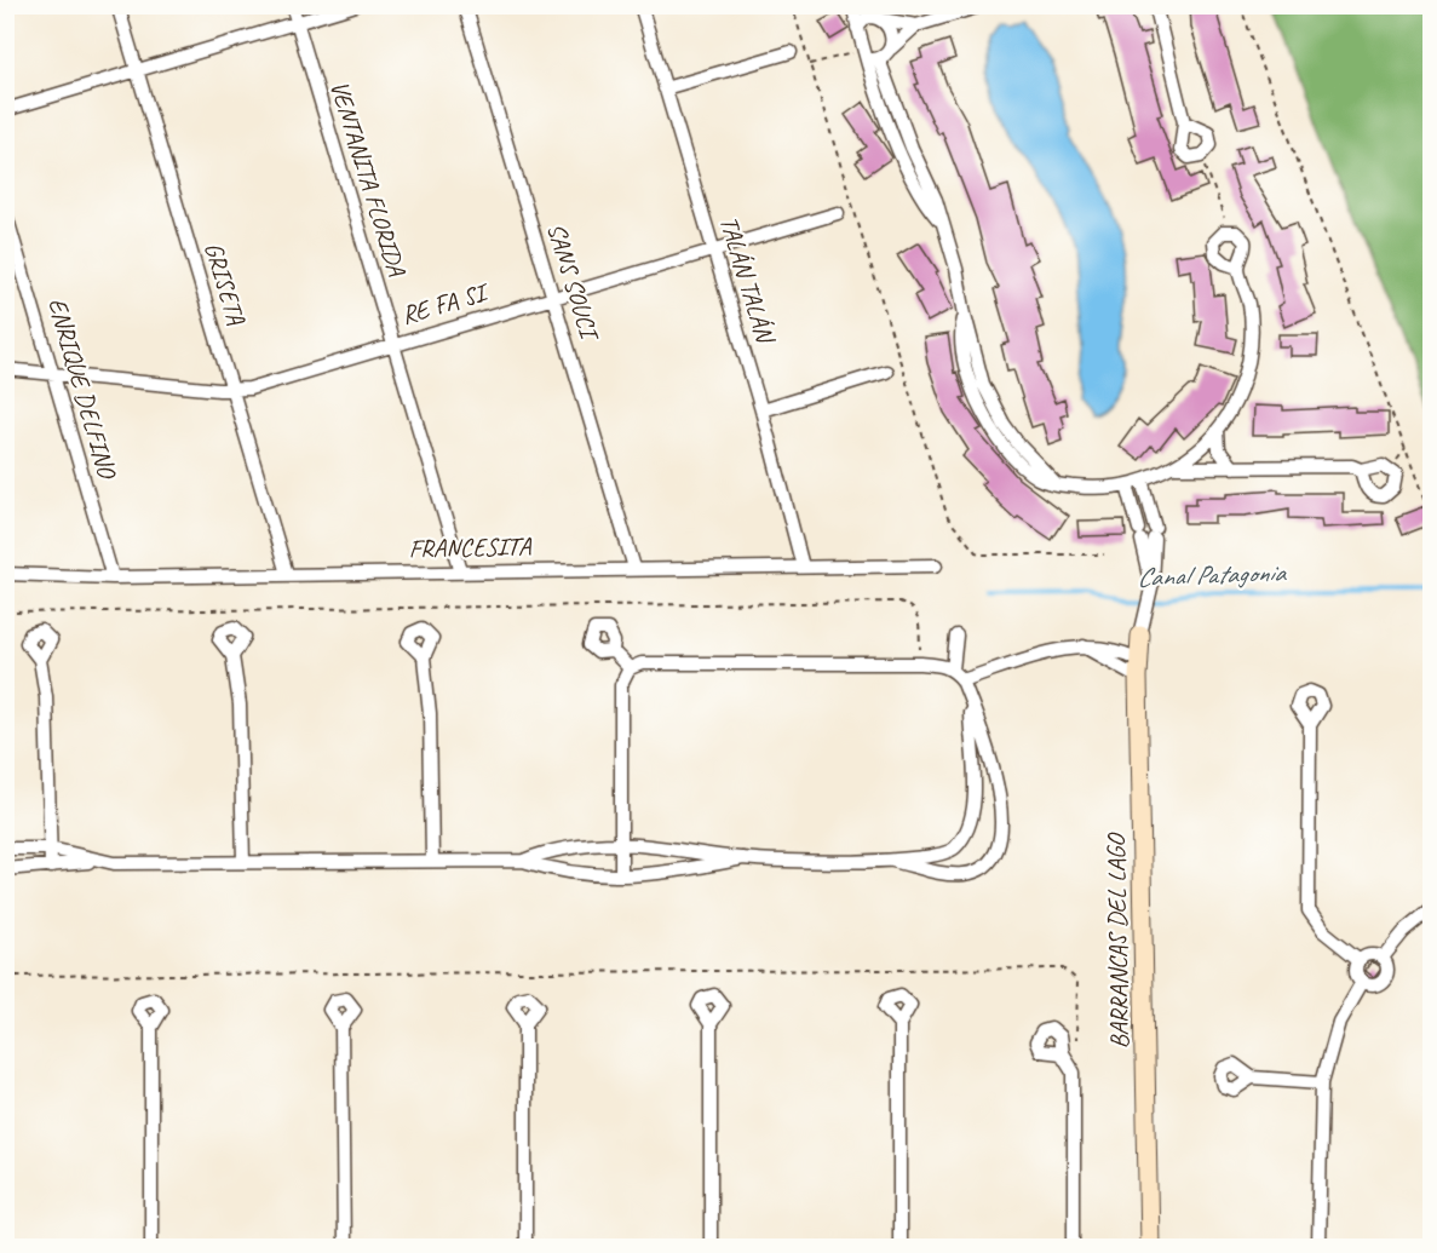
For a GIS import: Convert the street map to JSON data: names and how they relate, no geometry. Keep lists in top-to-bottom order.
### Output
{
  "streets": {
    "street": [
      "VENTANITA FLORIDA",
      "TALÁN TALÁN",
      "SANS SOUCI",
      "GRISETA",
      "RE FA SI",
      "ENRIQUE DELFINO",
      "FRANCESITA",
      "BARRANCAS DEL LAGO"
    ]
  },
  "crossings": [
    ["VENTANITA FLORIDA", "RE FA SI"],
    ["VENTANITA FLORIDA", "FRANCESITA"],
    ["TALÁN TALÁN", "RE FA SI"],
    ["TALÁN TALÁN", "FRANCESITA"],
    ["SANS SOUCI", "RE FA SI"],
    ["SANS SOUCI", "FRANCESITA"],
    ["GRISETA", "RE FA SI"],
    ["GRISETA", "FRANCESITA"],
    ["RE FA SI", "ENRIQUE DELFINO"],
    ["ENRIQUE DELFINO", "FRANCESITA"]
  ],
  "water": ["Canal Patagonia"]
}
